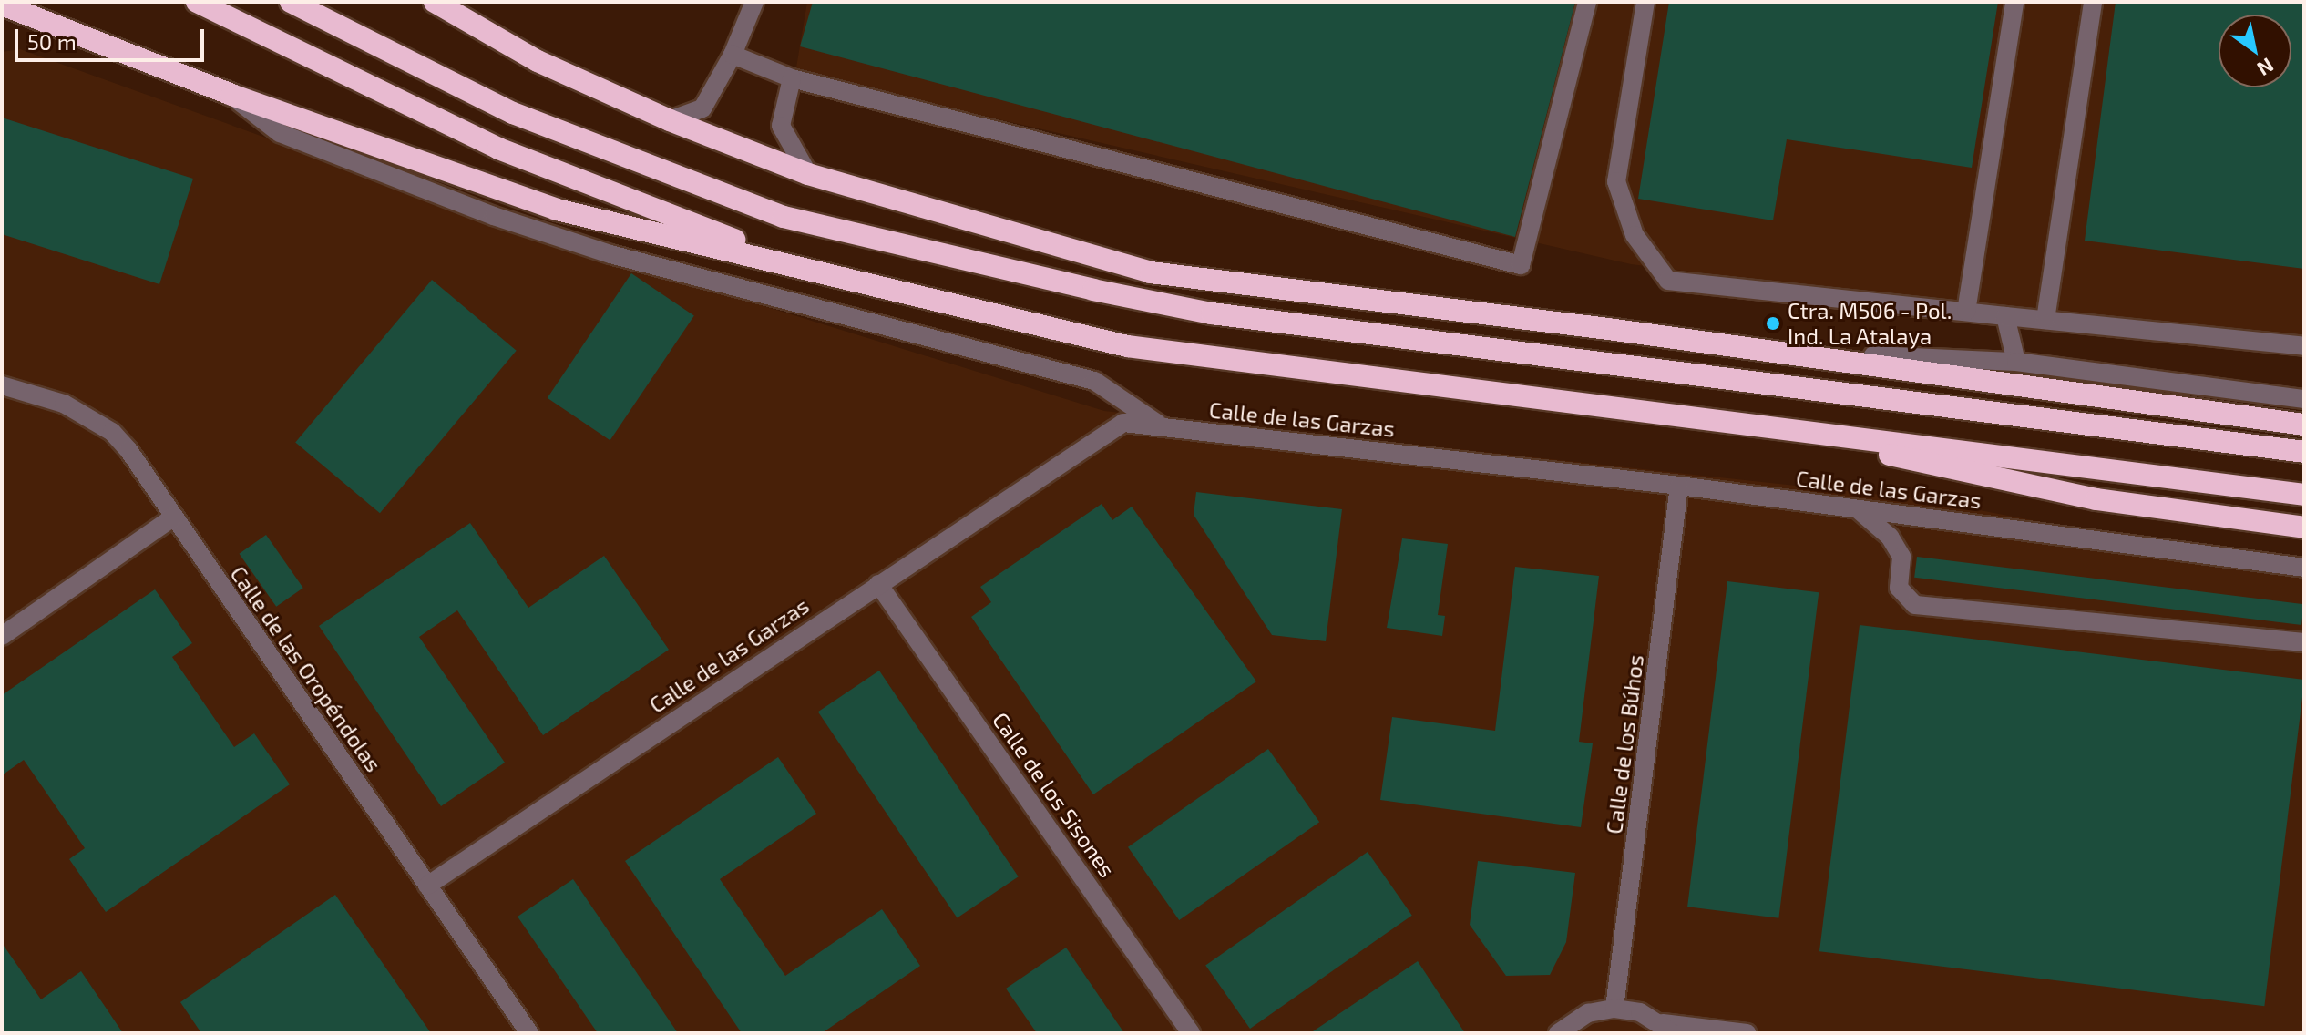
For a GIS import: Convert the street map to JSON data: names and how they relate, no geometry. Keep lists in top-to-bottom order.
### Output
{
  "streets": {
    "street": [
      "Calle de las Garzas",
      "Calle de las Oropéndolas",
      "Calle de los Búhos",
      "Calle de los Sisones"
    ]
  },
  "crossings": [
    ["Calle de las Garzas", "Calle de las Oropéndolas"],
    ["Calle de las Garzas", "Calle de los Búhos"],
    ["Calle de las Garzas", "Calle de los Sisones"]
  ],
  "places": ["Ctra. M506 - Pol. Ind. La Atalaya"],
  "scale_bar": "50 m",
  "north": "bottom right"
}
